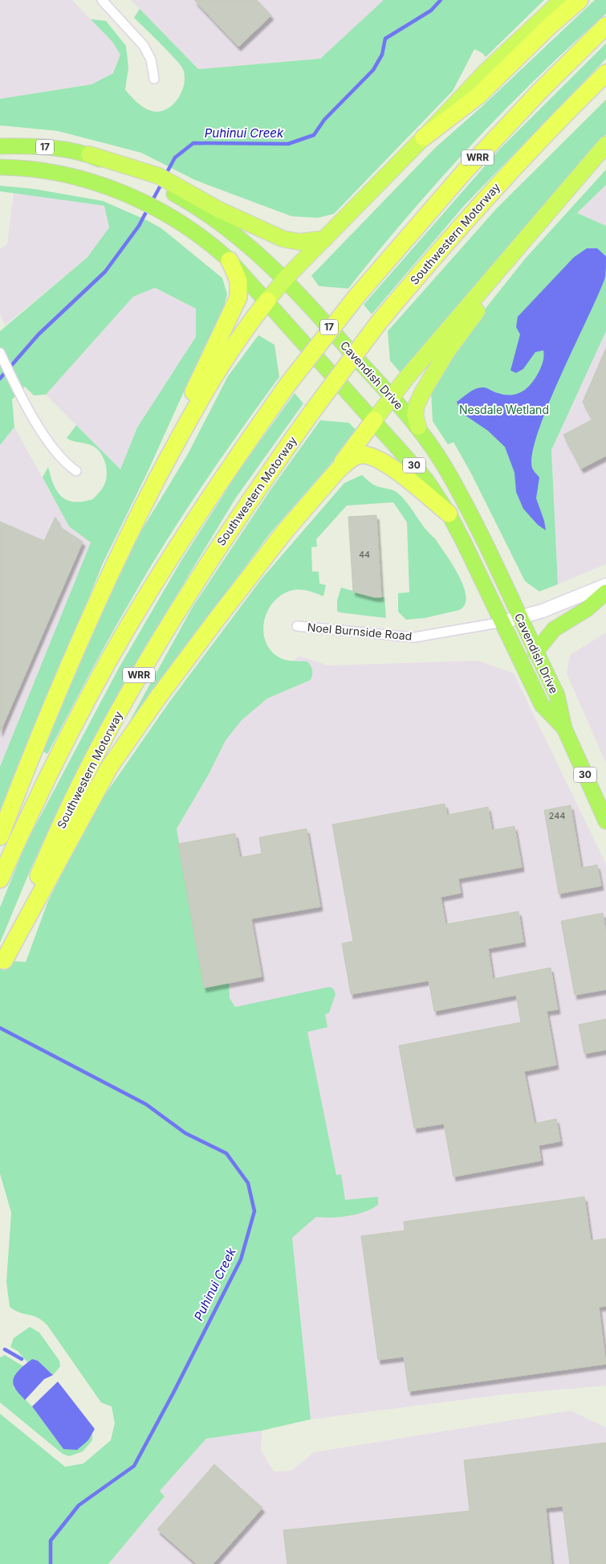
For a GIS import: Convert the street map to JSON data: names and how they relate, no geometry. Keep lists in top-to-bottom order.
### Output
{
  "streets": {
    "highway": ["WRR", "Southwestern Motorway"],
    "main road": [
      "17",
      "Cavendish Drive",
      "30",
      "Noel Burnside Road"
    ]
  },
  "crossings": [
    ["Cavendish Drive", "Noel Burnside Road"]
  ],
  "water": ["Puhinui Creek"],
  "parks": ["Nesdale Wetland"],
  "house_numbers": ["44", "244"]
}
